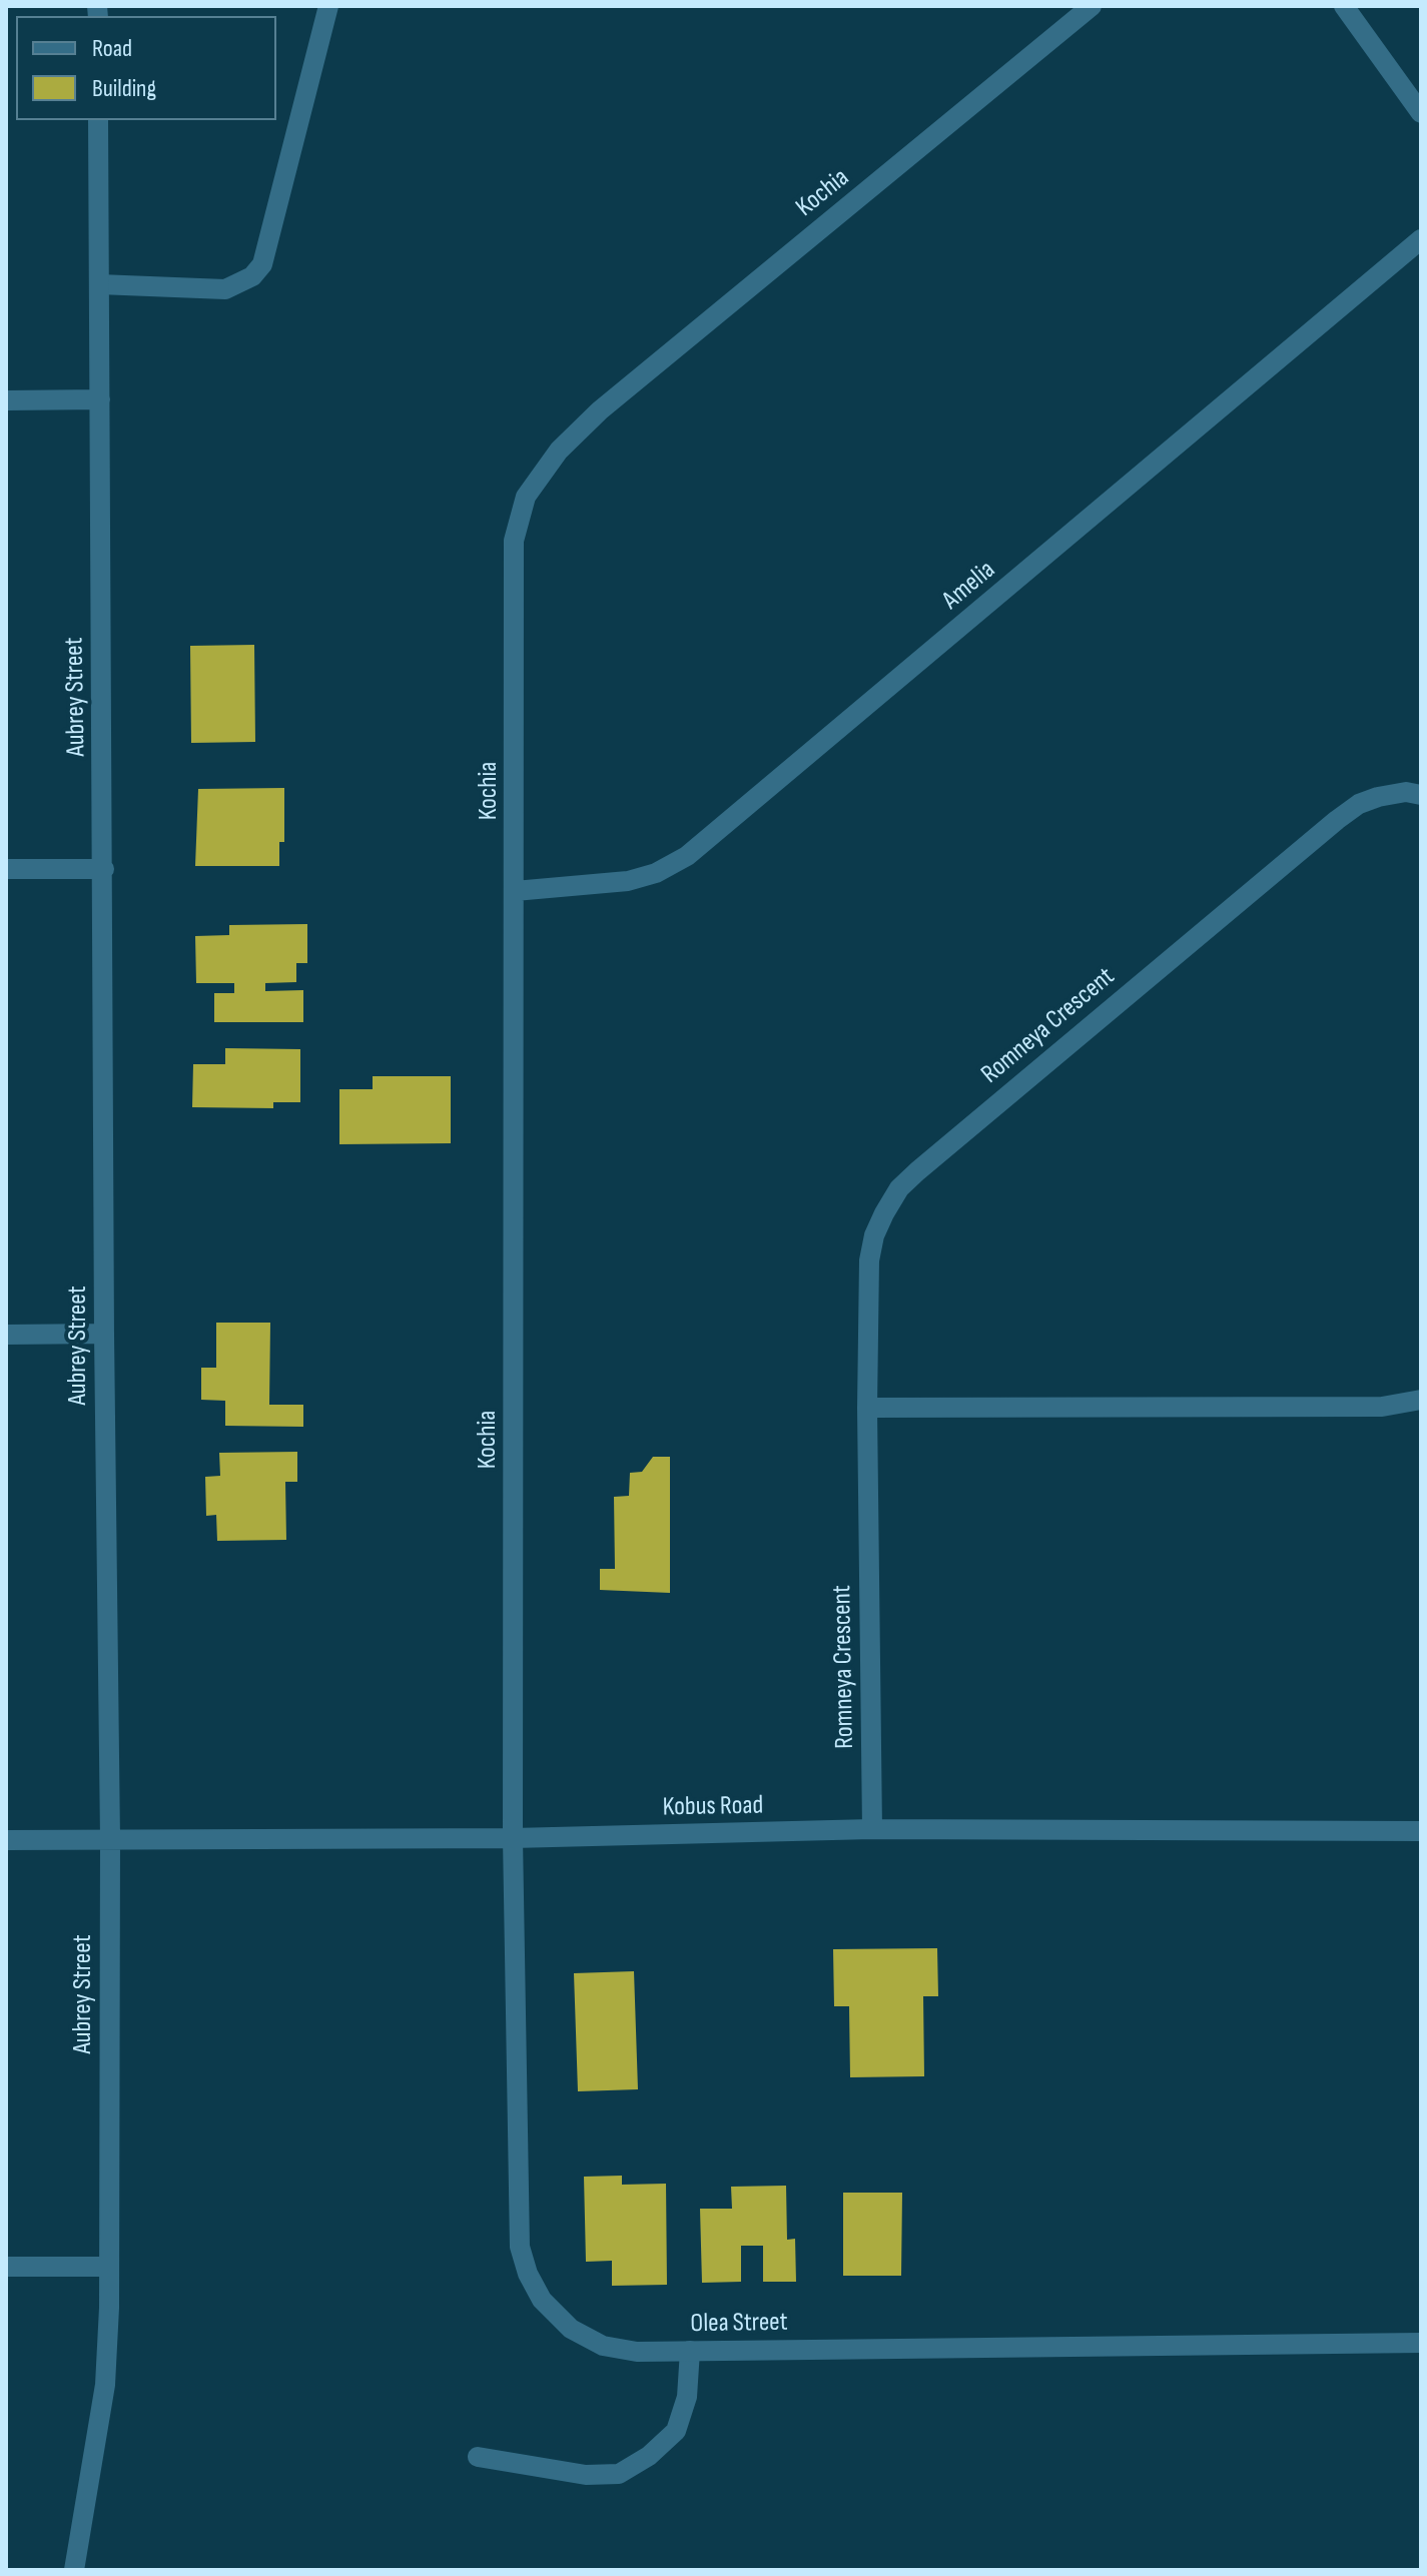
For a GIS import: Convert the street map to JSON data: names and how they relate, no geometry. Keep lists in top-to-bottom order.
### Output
{
  "streets": {
    "street": [
      "Kochia",
      "Amelia",
      "Aubrey Street",
      "Romneya Crescent",
      "Kobus Road",
      "Olea Street"
    ]
  },
  "crossings": [
    ["Kochia", "Amelia"],
    ["Kochia", "Kobus Road"],
    ["Kochia", "Olea Street"],
    ["Aubrey Street", "Kobus Road"],
    ["Romneya Crescent", "Kobus Road"],
    ["Kobus Road", "Olea Street"]
  ],
  "legend": ["Road", "Building"]
}
